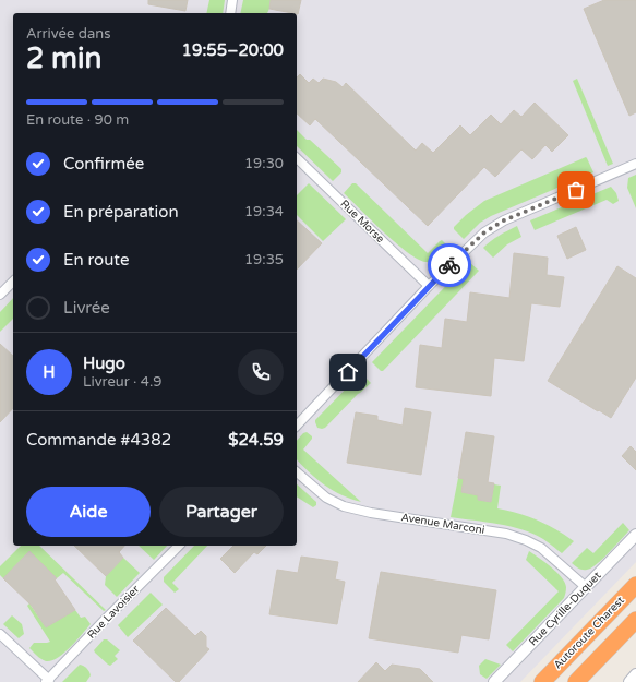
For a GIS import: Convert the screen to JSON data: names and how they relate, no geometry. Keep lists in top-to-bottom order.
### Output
{
  "streets": {
    "highway": ["Autoroute Charest"],
    "street": [
      "Rue Morse",
      "Avenue Marconi",
      "Rue Cyrille-Duquet",
      "Rue Lavoisier"
    ]
  },
  "crossings": [
    ["Avenue Marconi", "Rue Cyrille-Duquet"]
  ],
  "page": {
    "heading": ["2 min", "Arrivée dans", "19:55–20:00"],
    "panel": [
      "Hugo",
      "Livreur · 4.9",
      "Commande #4382",
      "$24.59"
    ],
    "bar": "En route · 90 m",
    "list": [
      ["Confirmée", "19:30"],
      ["En préparation", "19:34"],
      ["En route", "19:35"],
      "Livrée"
    ],
    "round": "H",
    "buttons": ["Aide", "Partager"]
  }
}
